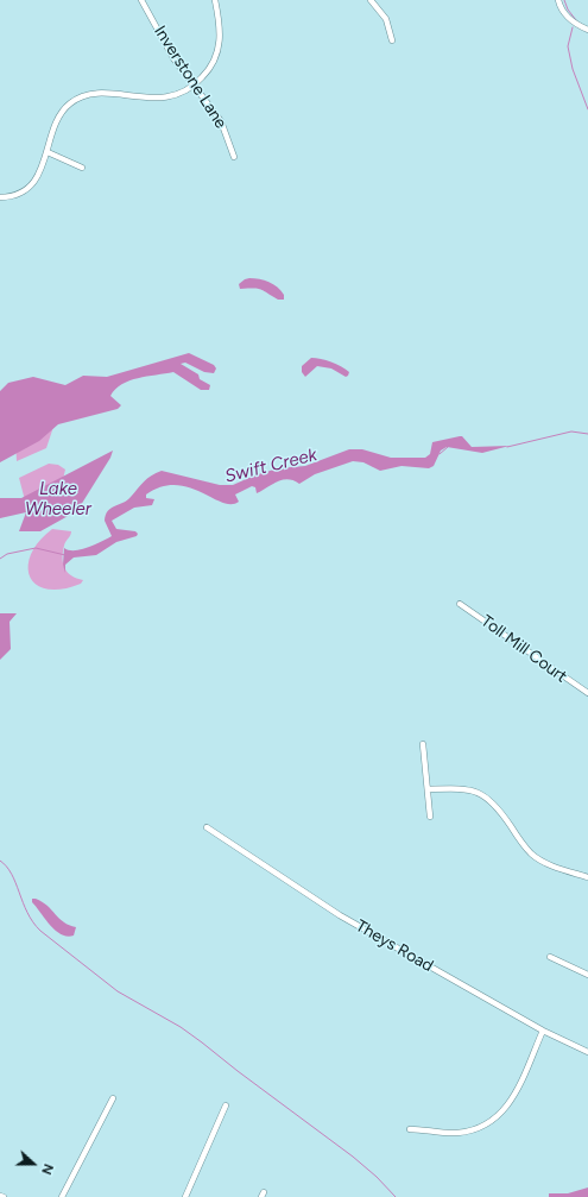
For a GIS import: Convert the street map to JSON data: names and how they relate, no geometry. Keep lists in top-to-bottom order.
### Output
{
  "streets": {
    "street": ["Inverstone Lane", "Toll Mill Court", "Theys Road"]
  },
  "water": ["Swift Creek", "Lake Wheeler"],
  "north": "right"
}
